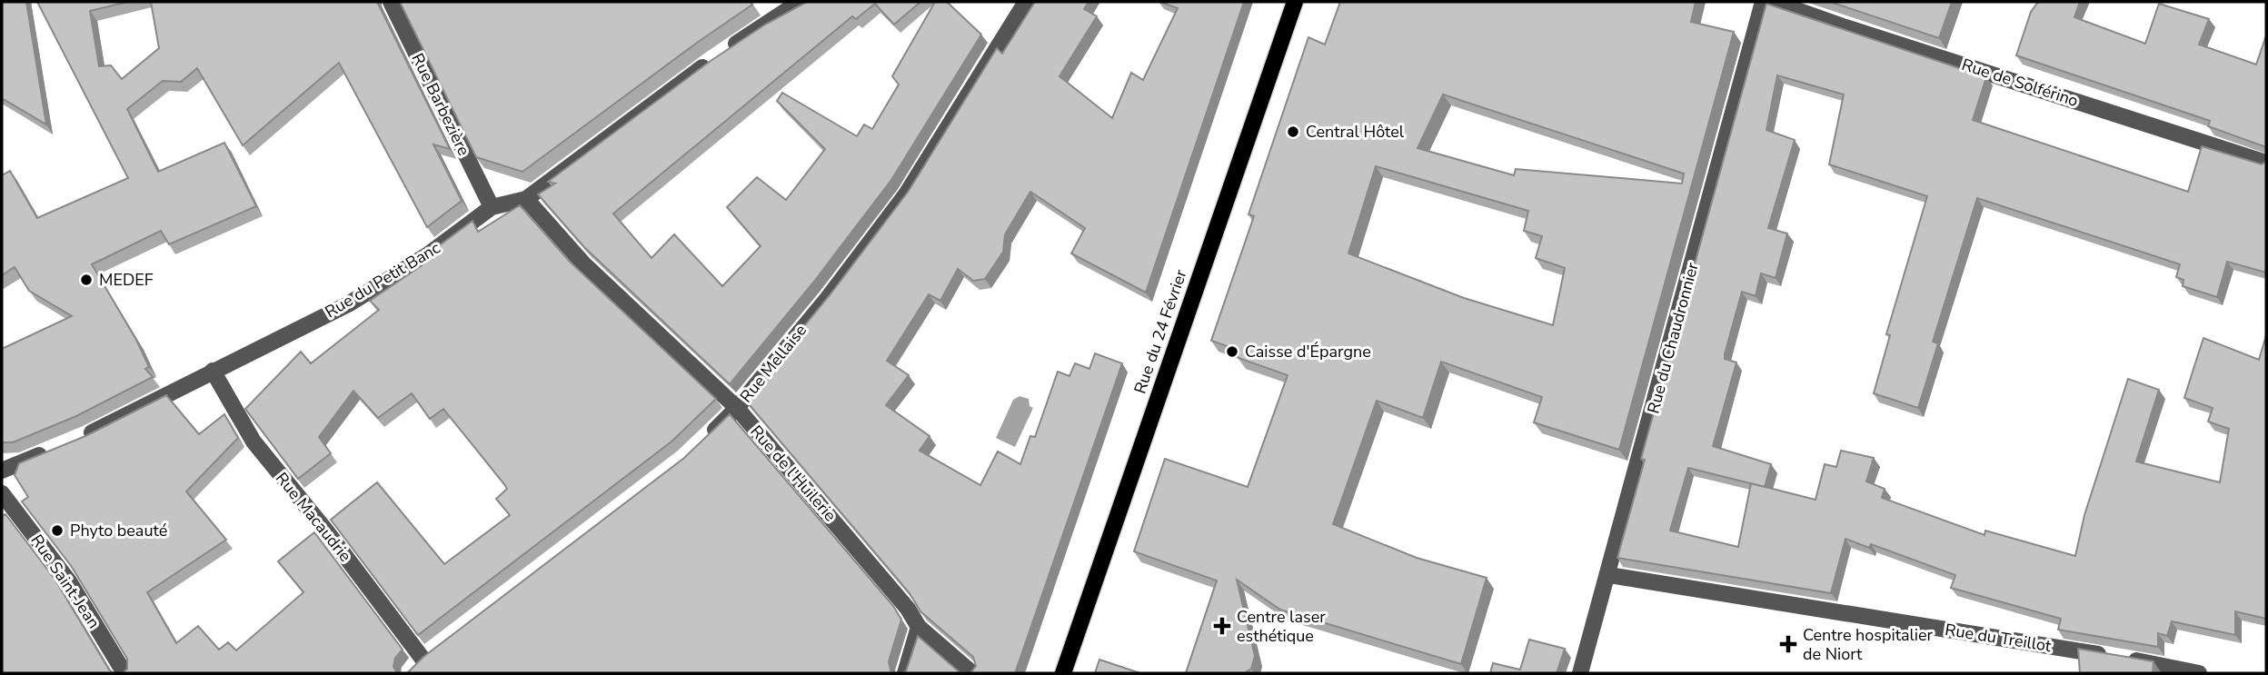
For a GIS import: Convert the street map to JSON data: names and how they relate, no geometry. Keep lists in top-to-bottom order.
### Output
{
  "streets": {
    "main road": ["Rue du 24 Février"],
    "street": [
      "Rue de Solférino",
      "Rue Barbezière",
      "Rue du Petit Banc",
      "Rue du Chaudronnier",
      "Rue Mellaise",
      "Rue de l'Huilerie",
      "Rue Macaudrie",
      "Rue Saint-Jean",
      "Rue du Treillot"
    ]
  },
  "crossings": [
    ["Rue Barbezière", "Rue du Petit Banc"],
    ["Rue du Petit Banc", "Rue de l'Huilerie"],
    ["Rue du Petit Banc", "Rue Macaudrie"],
    ["Rue du Chaudronnier", "Rue du Treillot"],
    ["Rue Mellaise", "Rue de l'Huilerie"]
  ],
  "places": {
    "other": [
      "Central Hôtel",
      "MEDEF",
      "Caisse d'Épargne",
      "Phyto beauté"
    ],
    "health": ["Centre laser esthétique", "Centre hospitalier de Niort"]
  }
}
